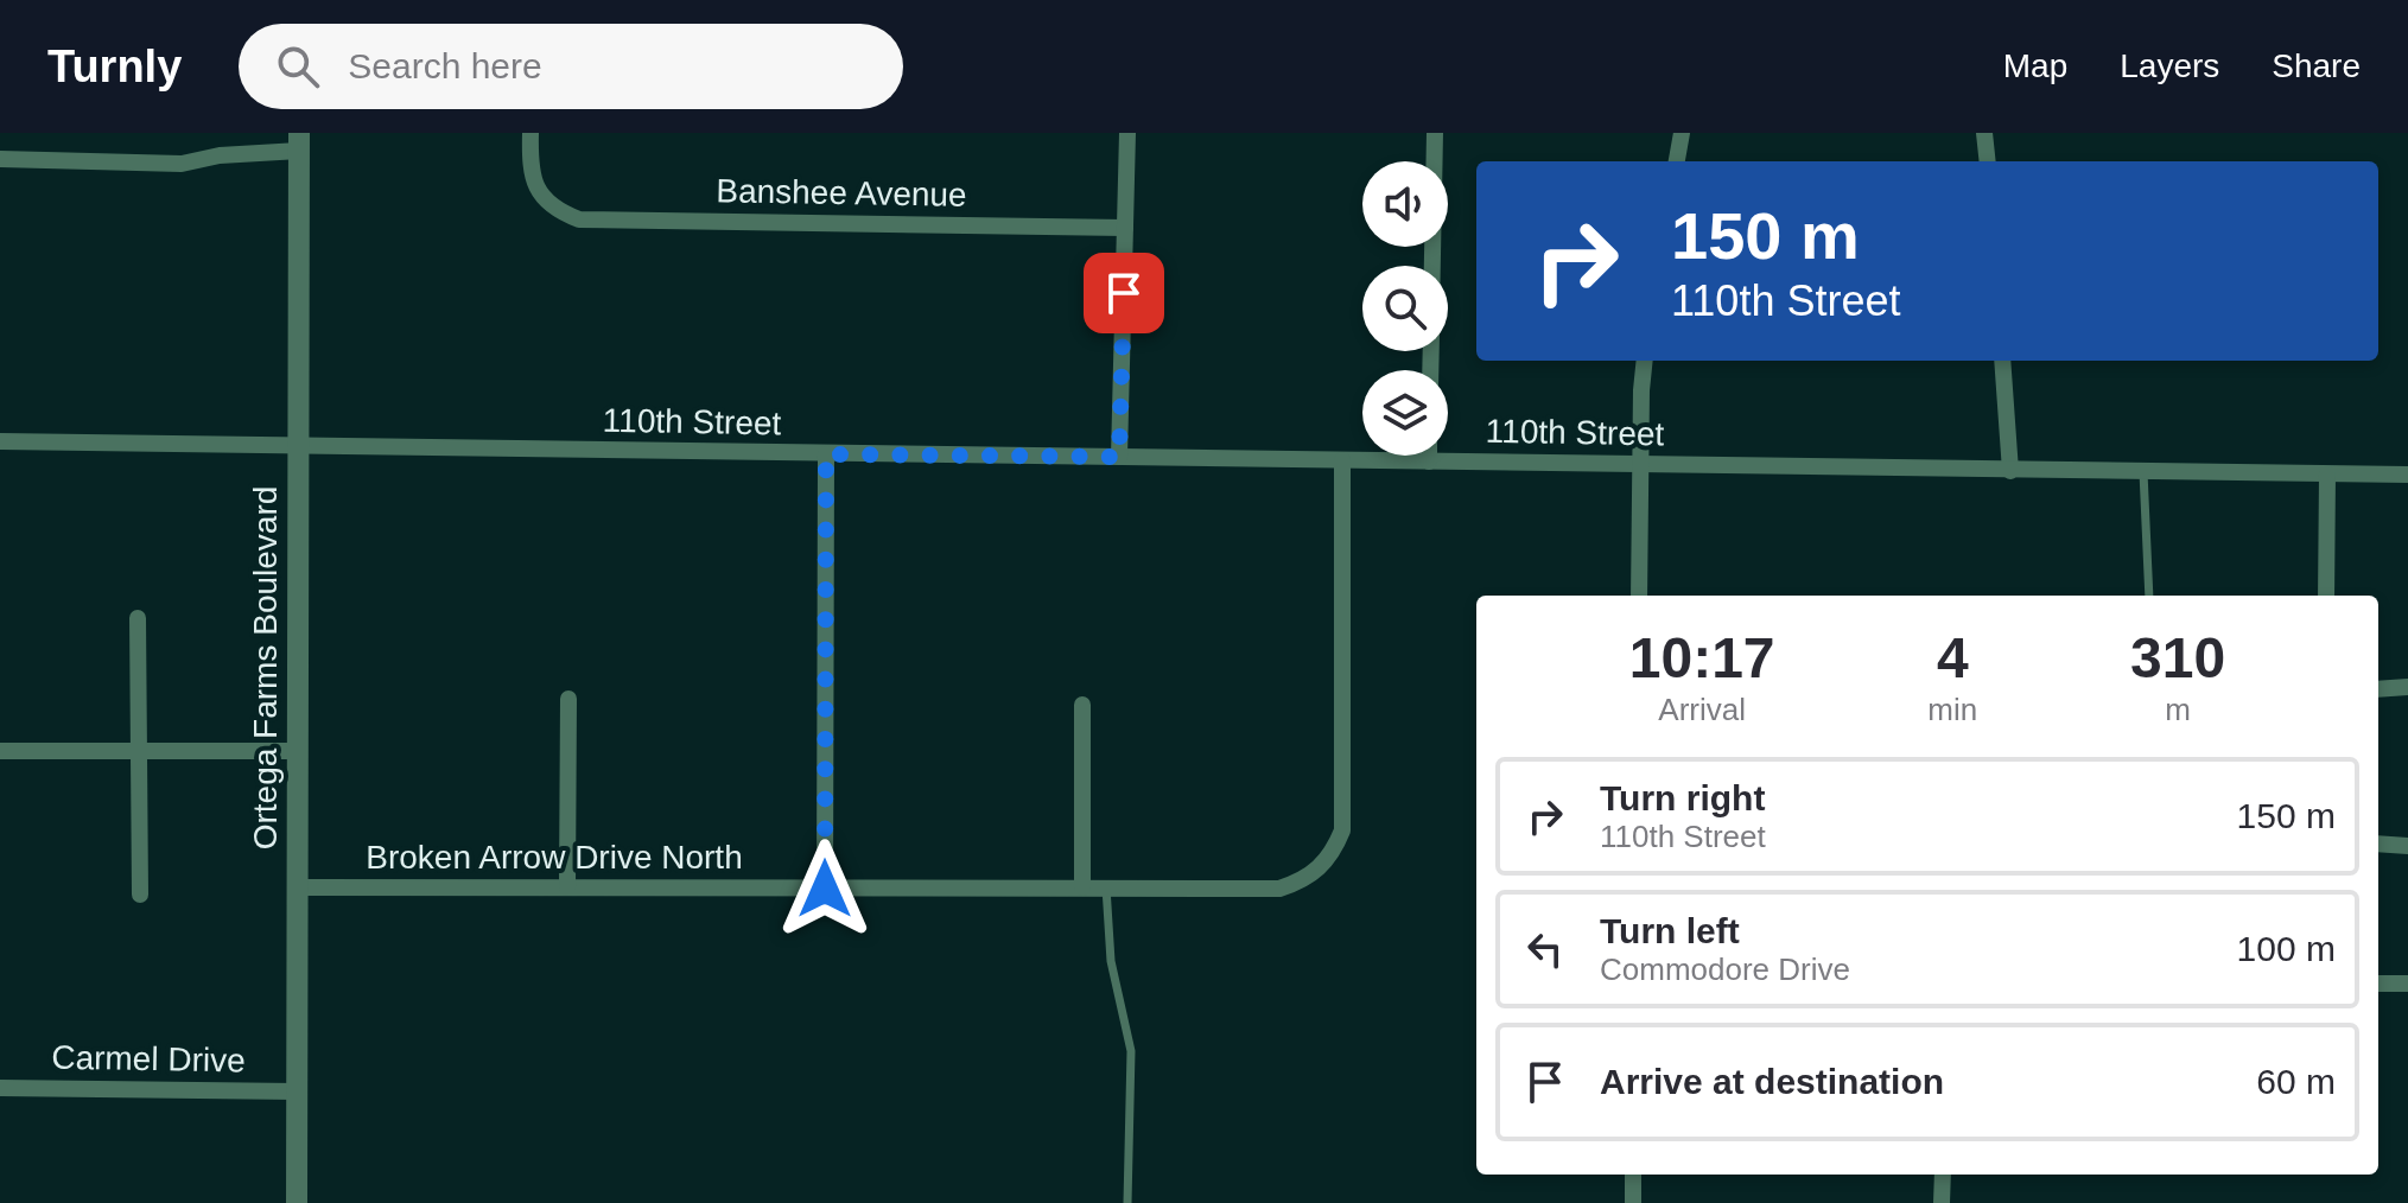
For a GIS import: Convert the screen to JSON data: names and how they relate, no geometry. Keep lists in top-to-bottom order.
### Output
{
  "streets": {
    "street": [
      "Banshee Avenue",
      "110th Street",
      "Ortega Farms Boulevard",
      "Broken Arrow Drive North",
      "Carmel Drive"
    ]
  },
  "crossings": [
    ["110th Street", "Ortega Farms Boulevard"],
    ["110th Street", "Broken Arrow Drive North"],
    ["Ortega Farms Boulevard", "Broken Arrow Drive North"],
    ["Ortega Farms Boulevard", "Carmel Drive"]
  ],
  "page": {
    "header": "Turnly",
    "search": "Search here",
    "nav": ["Map", "Layers", "Share"],
    "turn": ["150 m", "110th Street"],
    "eta": [
      "10:17",
      "Arrival",
      "4",
      "min",
      "310",
      "m"
    ],
    "list": [
      {
        "name": "Turn right",
        "note": "110th Street",
        "value": "150 m"
      },
      {
        "name": "Turn left",
        "note": "Commodore Drive",
        "value": "100 m"
      },
      {
        "name": "Arrive at destination",
        "value": "60 m"
      }
    ]
  }
}
